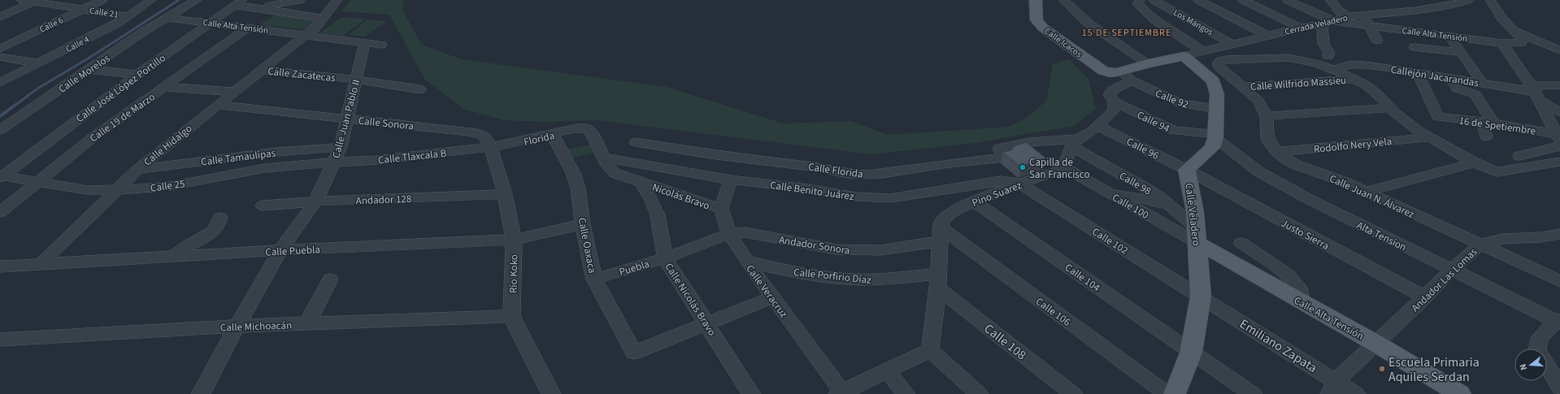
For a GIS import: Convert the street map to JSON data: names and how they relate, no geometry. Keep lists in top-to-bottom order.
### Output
{
  "streets": {
    "main road": ["Calle Alta Tensión", "Calle Icacos", "Calle Veladero"],
    "street": [
      "Calle 21",
      "Los Mangos",
      "Calle 6",
      "Cerrada Veladero",
      "Calle 4",
      "Calle Morelos",
      "Calle Zacatecas",
      "Callejón Jacarandas",
      "Calle Wilfrido Massieu",
      "Calle José López Portillo",
      "Calle 92",
      "Calle 19 de Marzo",
      "Calle Juan Pablo II",
      "Calle 94",
      "Calle Sonora",
      "16 de Spetiembre",
      "Florida",
      "Calle Hidalgo",
      "Rodolfo Nery Vela",
      "Calle 96",
      "Calle Tlaxcala B",
      "Calle Tamaulipas",
      "Calle Florida",
      "Calle 98",
      "Calle 25",
      "Calle Benito Juárez",
      "Pino Suarez",
      "Nicolás Bravo",
      "Calle Juan N. Álvarez",
      "Andador 128",
      "Calle 100",
      "Justo Sierra",
      "Alta Tension",
      "Calle 102",
      "Andador Sonora",
      "Calle Oaxaca",
      "Calle Puebla",
      "Puebla",
      "Río Koko",
      "Calle Porfirio Díaz",
      "Calle 104",
      "Andador Las Lomas",
      "Calle Veracruz",
      "Calle Nicolás Bravo",
      "Calle 106",
      "Calle Michoacán",
      "Calle 108",
      "Emiliano Zapata"
    ]
  },
  "crossings": [
    ["Calle 21", "Calle 6"],
    ["Calle 21", "Calle 4"],
    ["Los Mangos", "Cerrada Veladero"],
    ["Cerrada Veladero", "Calle Alta Tensión"],
    ["Cerrada Veladero", "Calle Veladero"],
    ["Calle Alta Tensión", "Calle Morelos"],
    ["Calle Alta Tensión", "Calle José López Portillo"],
    ["Calle Alta Tensión", "Calle 19 de Marzo"],
    ["Calle Alta Tensión", "Calle Juan Pablo II"],
    ["Calle Alta Tensión", "Calle Hidalgo"],
    ["Calle Alta Tensión", "Calle 98"],
    ["Calle Alta Tensión", "Calle 100"],
    ["Calle Alta Tensión", "Calle Veladero"],
    ["Calle Alta Tensión", "Andador Las Lomas"],
    ["Calle Icacos", "Calle 92"],
    ["Calle Zacatecas", "Calle Juan Pablo II"],
    ["Calle Zacatecas", "Calle Hidalgo"],
    ["Callejón Jacarandas", "16 de Spetiembre"],
    ["Calle Wilfrido Massieu", "Calle Juan N. Álvarez"],
    ["Calle José López Portillo", "Calle 25"],
    ["Calle 92", "Calle Veladero"],
    ["Calle 19 de Marzo", "Calle 25"],
    ["Calle Juan Pablo II", "Calle Sonora"],
    ["Calle Juan Pablo II", "Calle Tlaxcala B"],
    ["Calle Juan Pablo II", "Calle Tamaulipas"],
    ["Calle Juan Pablo II", "Calle 25"],
    ["Calle Juan Pablo II", "Andador 128"],
    ["Calle Juan Pablo II", "Calle Puebla"],
    ["Calle Juan Pablo II", "Calle Michoacán"],
    ["Calle 94", "Calle Veladero"],
    ["Calle 94", "Alta Tension"],
    ["Calle Sonora", "Florida"],
    ["Calle Sonora", "Calle Hidalgo"],
    ["Calle Sonora", "Calle Tlaxcala B"],
    ["Calle Sonora", "Río Koko"],
    ["Florida", "Calle Tlaxcala B"],
    ["Florida", "Calle Benito Juárez"],
    ["Florida", "Calle Oaxaca"],
    ["Florida", "Río Koko"],
    ["Calle Hidalgo", "Calle Tamaulipas"],
    ["Calle Hidalgo", "Calle 25"],
    ["Calle Hidalgo", "Calle Puebla"],
    ["Rodolfo Nery Vela", "Calle Juan N. Álvarez"],
    ["Calle 96", "Calle Veladero"],
    ["Calle 96", "Justo Sierra"],
    ["Calle Tlaxcala B", "Calle 25"],
    ["Calle Tlaxcala B", "Río Koko"],
    ["Calle Florida", "Calle 98"],
    ["Calle 98", "Calle 100"],
    ["Calle 98", "Calle Veladero"],
    ["Calle Benito Juárez", "Pino Suarez"],
    ["Calle Benito Juárez", "Calle 102"],
    ["Pino Suarez", "Calle 100"],
    ["Pino Suarez", "Calle 102"],
    ["Pino Suarez", "Andador Sonora"],
    ["Pino Suarez", "Calle 104"],
    ["Pino Suarez", "Calle 106"],
    ["Nicolás Bravo", "Calle Veracruz"],
    ["Nicolás Bravo", "Calle Nicolás Bravo"],
    ["Calle Juan N. Álvarez", "Andador Las Lomas"],
    ["Andador 128", "Río Koko"],
    ["Calle 100", "Calle Veladero"],
    ["Calle Veladero", "Justo Sierra"],
    ["Calle Veladero", "Alta Tension"],
    ["Calle Veladero", "Calle 102"],
    ["Calle Veladero", "Calle 104"],
    ["Calle Veladero", "Emiliano Zapata"],
    ["Justo Sierra", "Andador Las Lomas"],
    ["Alta Tension", "Andador Las Lomas"],
    ["Calle 102", "Emiliano Zapata"],
    ["Andador Sonora", "Puebla"],
    ["Andador Sonora", "Calle Veracruz"],
    ["Andador Sonora", "Calle 106"],
    ["Calle Oaxaca", "Calle Puebla"],
    ["Calle Oaxaca", "Puebla"],
    ["Calle Oaxaca", "Calle Nicolás Bravo"],
    ["Calle Puebla", "Río Koko"],
    ["Puebla", "Calle Veracruz"],
    ["Puebla", "Calle Nicolás Bravo"],
    ["Río Koko", "Calle Michoacán"],
    ["Calle Porfirio Díaz", "Calle Veracruz"],
    ["Calle Porfirio Díaz", "Calle 108"],
    ["Andador Las Lomas", "Emiliano Zapata"]
  ],
  "districts": ["15 DE SEPTIEMBRE"],
  "places": ["Capilla de San Francisco", "Escuela Primaria Aquiles Serdan"],
  "north": "left"
}
